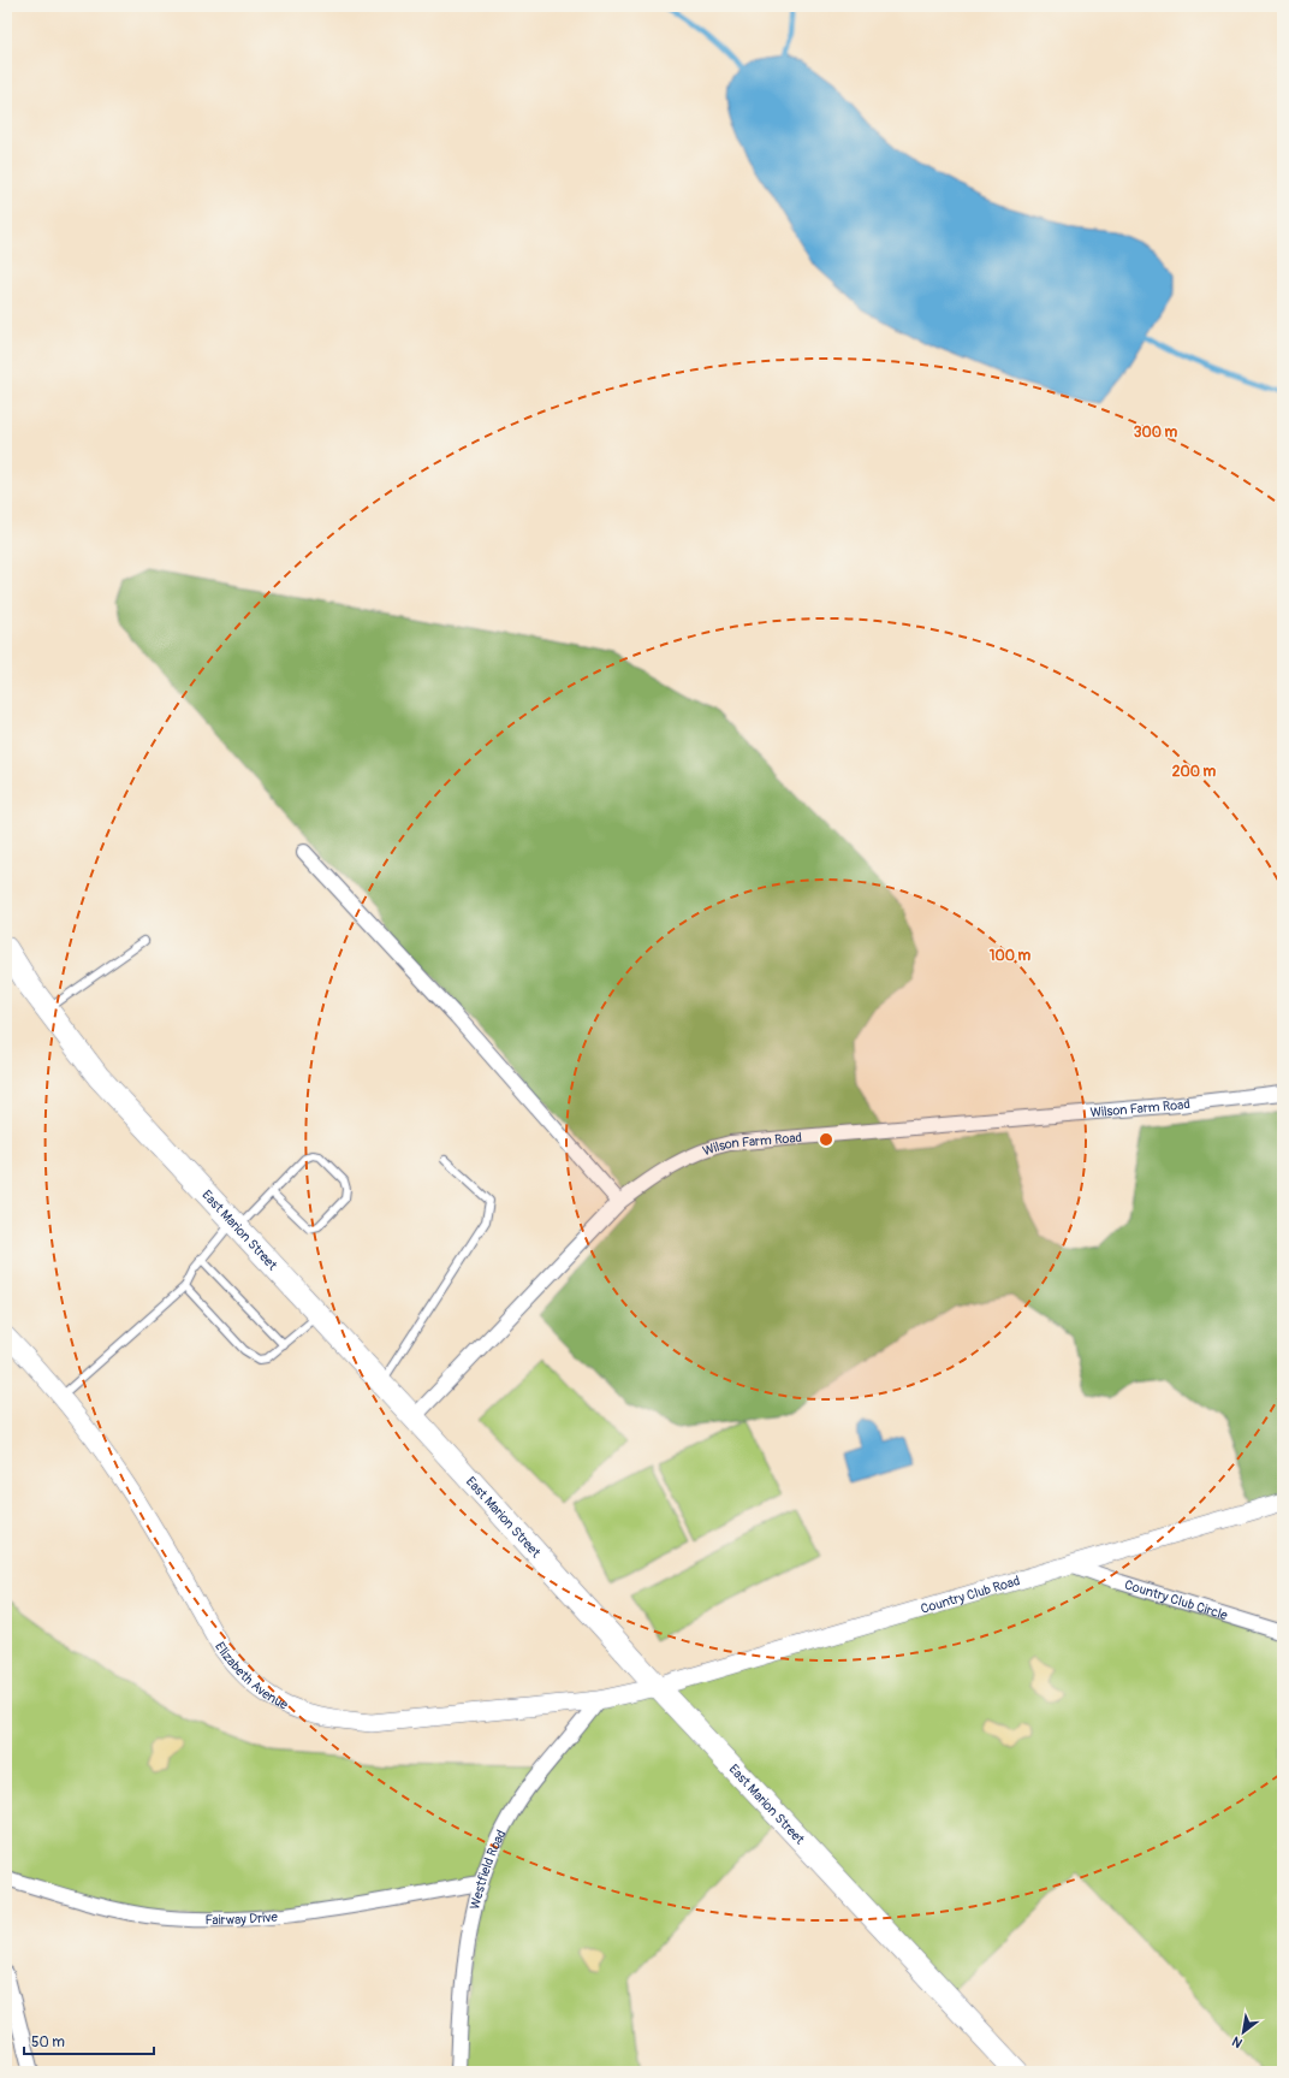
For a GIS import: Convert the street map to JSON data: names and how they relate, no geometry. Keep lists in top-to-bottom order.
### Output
{
  "streets": {
    "main road": ["East Marion Street"],
    "street": [
      "Wilson Farm Road",
      "Country Club Road",
      "Country Club Circle",
      "Elizabeth Avenue",
      "Westfield Road",
      "Fairway Drive"
    ]
  },
  "crossings": [
    ["Wilson Farm Road", "East Marion Street"],
    ["East Marion Street", "Country Club Road"],
    ["East Marion Street", "Elizabeth Avenue"],
    ["Country Club Road", "Country Club Circle"],
    ["Country Club Road", "Elizabeth Avenue"],
    ["Elizabeth Avenue", "Westfield Road"],
    ["Westfield Road", "Fairway Drive"]
  ],
  "scale_bar": "50 m",
  "north": "bottom left",
  "rings": ["300 m", "200 m", "100 m"]
}
